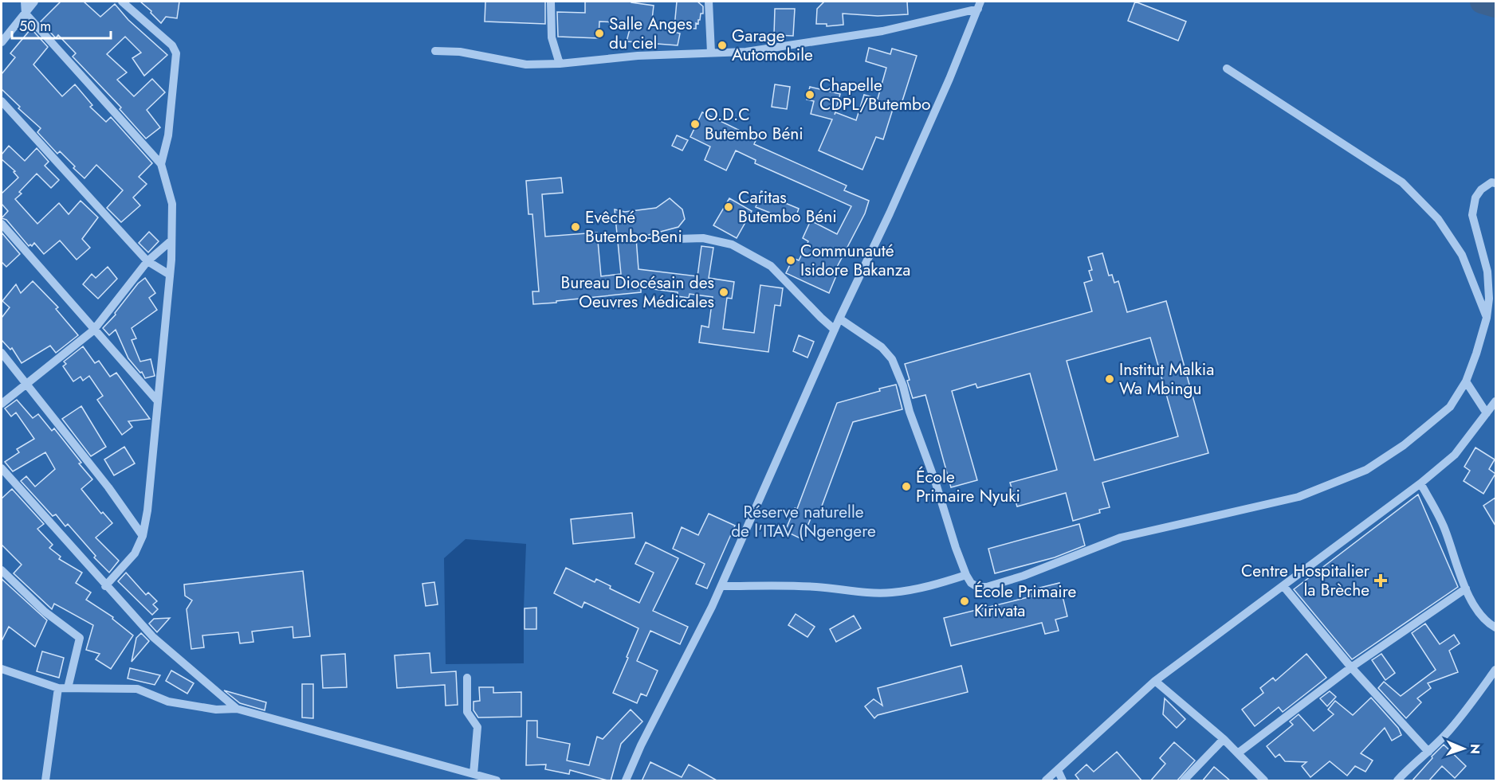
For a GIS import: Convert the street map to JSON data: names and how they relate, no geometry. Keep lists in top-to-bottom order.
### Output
{
  "parks": ["Réserve naturelle de l'ITAV (Ngengere"],
  "places": {
    "other": [
      "Salle Anges du ciel",
      "Garage Automobile",
      "Chapelle CDPL/Butembo",
      "O.D.C Butembo Béni",
      "Caritas Butembo Béni",
      "Evêché Butembo-Beni",
      "Communauté Isidore Bakanza",
      "Bureau Diocésain des Oeuvres Médicales",
      "Institut Malkia Wa Mbingu",
      "École Primaire Nyuki",
      "École Primaire Kirivata"
    ],
    "health": ["Centre Hospitalier la Brèche"]
  },
  "scale_bar": "50 m",
  "north": "right"
}
